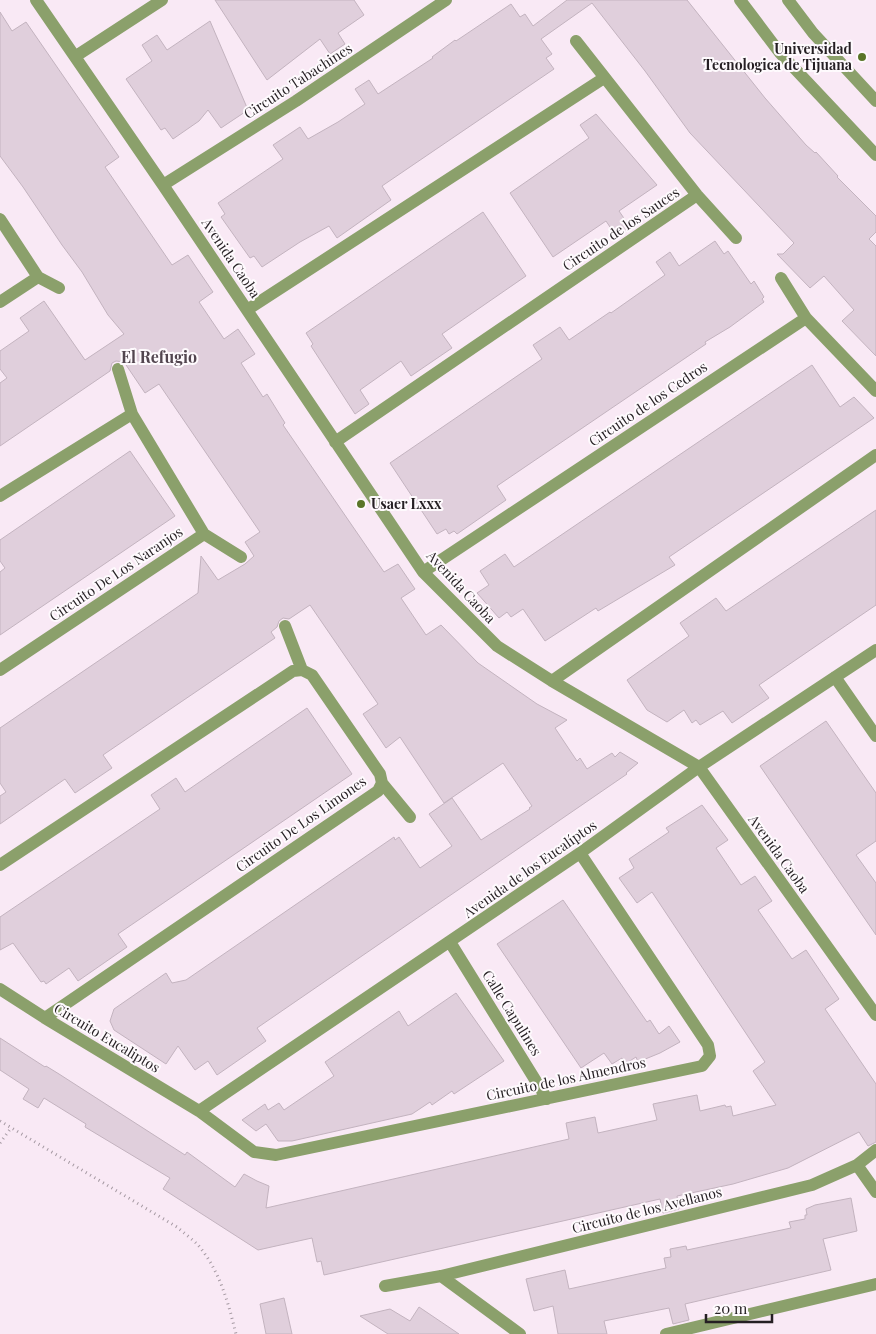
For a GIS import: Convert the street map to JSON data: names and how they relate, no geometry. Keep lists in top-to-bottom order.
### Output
{
  "streets": {
    "street": [
      "Circuito Tabachines",
      "Circuito de los Sauces",
      "Avenida Caoba",
      "Circuito de los Cedros",
      "Circuito De Los Naranjos",
      "Circuito De Los Limones",
      "Avenida de los Eucalíptos",
      "Calle Capulines",
      "Circuito Eucaliptos",
      "Circuito de los Almendros",
      "Circuito de los Avellanos"
    ]
  },
  "crossings": [
    ["Circuito Tabachines", "Avenida Caoba"],
    ["Circuito de los Sauces", "Avenida Caoba"],
    ["Avenida Caoba", "Circuito de los Cedros"],
    ["Avenida Caoba", "Avenida de los Eucalíptos"],
    ["Circuito De Los Limones", "Circuito Eucaliptos"],
    ["Avenida de los Eucalíptos", "Calle Capulines"],
    ["Avenida de los Eucalíptos", "Circuito Eucaliptos"],
    ["Avenida de los Eucalíptos", "Circuito de los Almendros"],
    ["Calle Capulines", "Circuito de los Almendros"],
    ["Circuito Eucaliptos", "Circuito de los Almendros"]
  ],
  "districts": ["El Refugio"],
  "places": ["Universidad Tecnologica de Tijuana", "Usaer Lxxx"],
  "scale_bar": "20 m"
}
